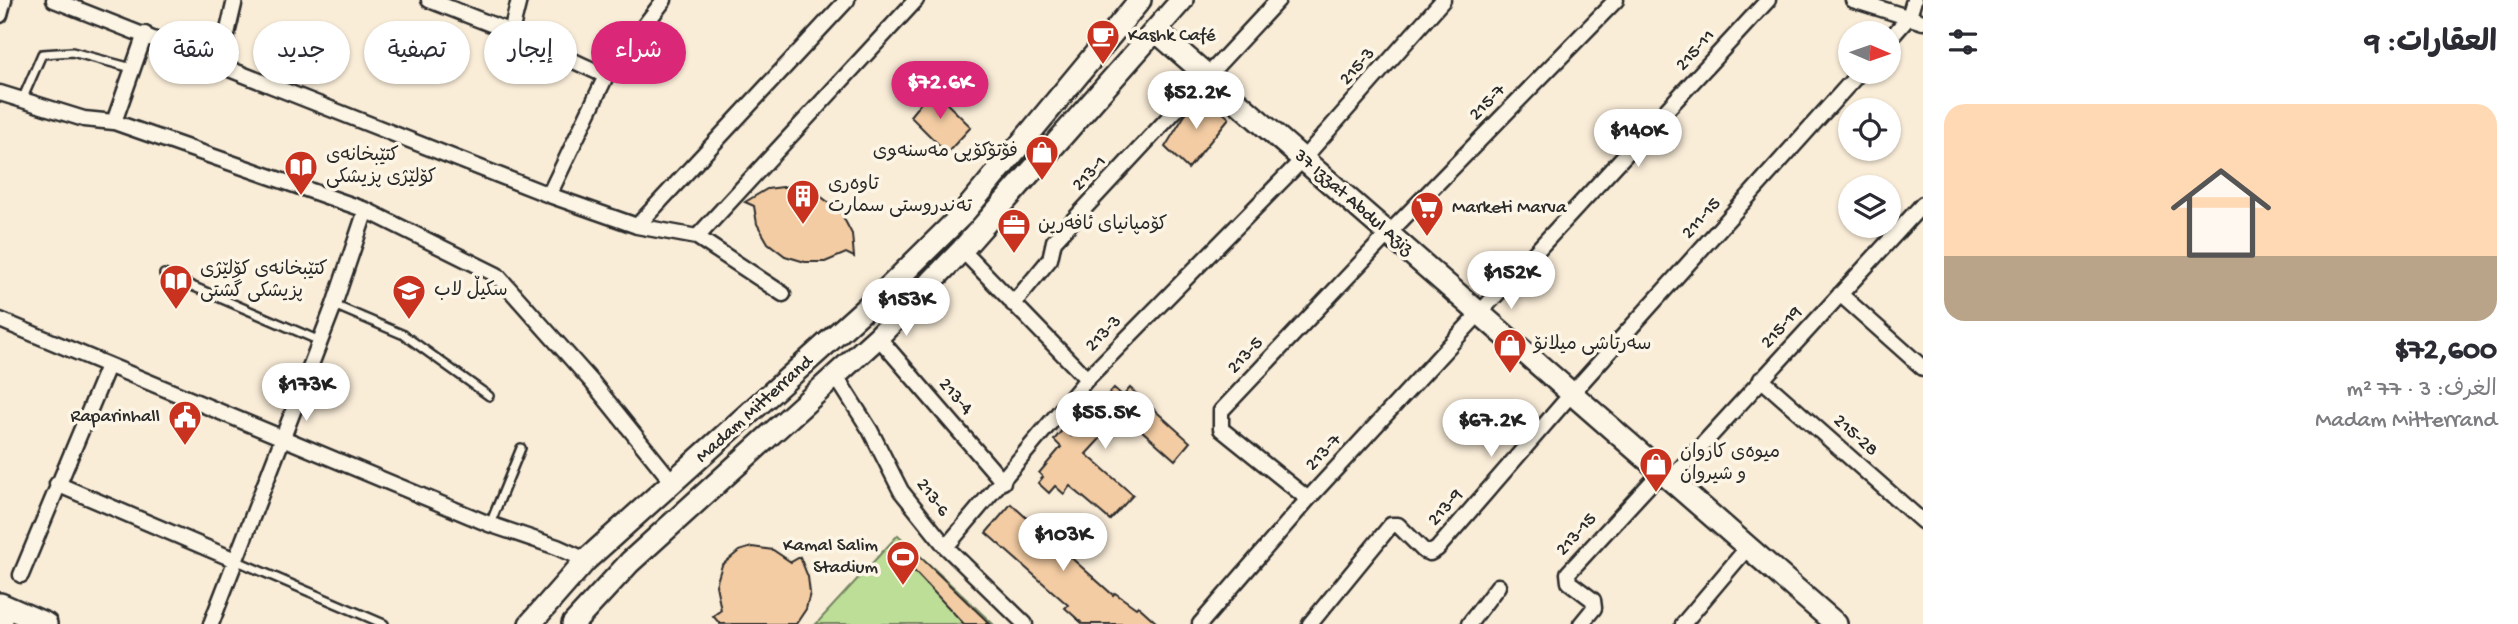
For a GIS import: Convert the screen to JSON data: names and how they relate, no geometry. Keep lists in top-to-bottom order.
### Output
{
  "streets": {
    "main road": ["37 Izzat Abdul Aziz", "Madam Mitterrand"],
    "street": [
      "215-11",
      "215-3",
      "215-7",
      "213-1",
      "211-15",
      "215-19",
      "213-3",
      "213-5",
      "213-4",
      "215-28",
      "213-7",
      "213-6",
      "213-9",
      "213-15"
    ]
  },
  "crossings": [
    ["215-11", "37 Izzat Abdul Aziz"],
    ["215-11", "213-7"],
    ["215-3", "37 Izzat Abdul Aziz"],
    ["215-3", "213-3"],
    ["215-7", "37 Izzat Abdul Aziz"],
    ["215-7", "213-5"],
    ["213-1", "37 Izzat Abdul Aziz"],
    ["37 Izzat Abdul Aziz", "211-15"],
    ["37 Izzat Abdul Aziz", "215-19"],
    ["37 Izzat Abdul Aziz", "213-3"],
    ["37 Izzat Abdul Aziz", "213-5"],
    ["37 Izzat Abdul Aziz", "Madam Mitterrand"],
    ["37 Izzat Abdul Aziz", "213-7"],
    ["37 Izzat Abdul Aziz", "213-9"],
    ["37 Izzat Abdul Aziz", "213-15"],
    ["211-15", "213-9"],
    ["215-19", "215-28"],
    ["215-19", "213-15"],
    ["213-3", "213-4"],
    ["213-3", "213-6"],
    ["213-5", "213-7"],
    ["213-4", "Madam Mitterrand"],
    ["Madam Mitterrand", "213-6"]
  ],
  "places": {
    "cafe": ["Kashk Café"],
    "shop": ["فۆتۆکۆپی مەسنەوی", "سەرتاشی میلانۆ", "میوەی کاروان و شیروان"],
    "library": ["كتێبخانە‌ی كۆلێژی پزیشكی", "کتێبخانەی کۆلێژی پزیشکی گشتی"],
    "building": ["تاوەری تەندروستی سمارت"],
    "supermarket": ["Marketi Marva"],
    "office": ["کۆمپانیای ئافەرین"],
    "school or university": ["سكیڵ لاب"],
    "public building": ["Raparinhall"],
    "sports": ["Kamal Salim Stadium"]
  },
  "north": "right",
  "page": {
    "heading": "العقارات: 9",
    "chip": [
      "شراء",
      "إيجار",
      "تصفية",
      "جديد",
      "شقة"
    ],
    "price": [
      "$72.6K",
      "$52.2K",
      "$140K",
      "$152K",
      "$153K",
      "$173K",
      "$55.5K",
      "$67.2K",
      "$103K"
    ],
    "list": [
      {
        "name": "$72,600",
        "note": "الغرف: 3 · 77 m² · Madam Mitterrand"
      }
    ]
  }
}
